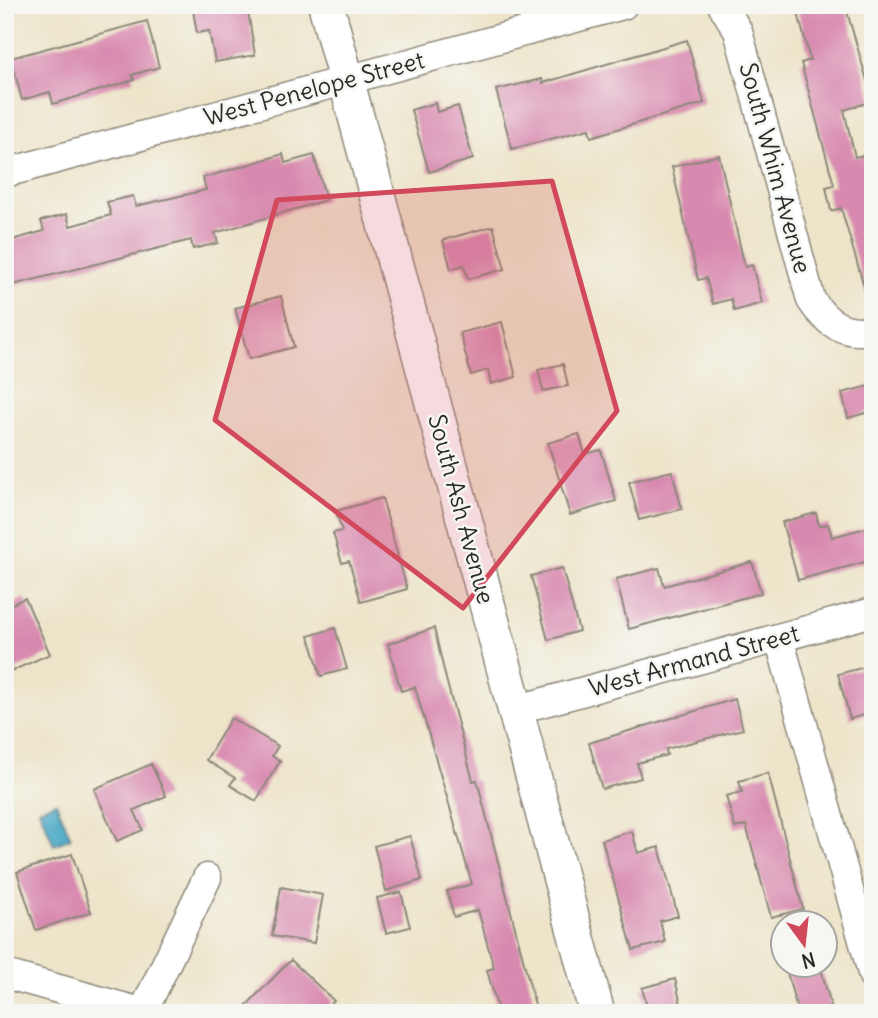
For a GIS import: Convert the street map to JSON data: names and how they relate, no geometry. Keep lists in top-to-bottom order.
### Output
{
  "streets": {
    "street": [
      "West Penelope Street",
      "South Whim Avenue",
      "South Ash Avenue",
      "West Armand Street"
    ]
  },
  "crossings": [
    ["West Penelope Street", "South Ash Avenue"],
    ["South Ash Avenue", "West Armand Street"]
  ],
  "north": "bottom"
}
